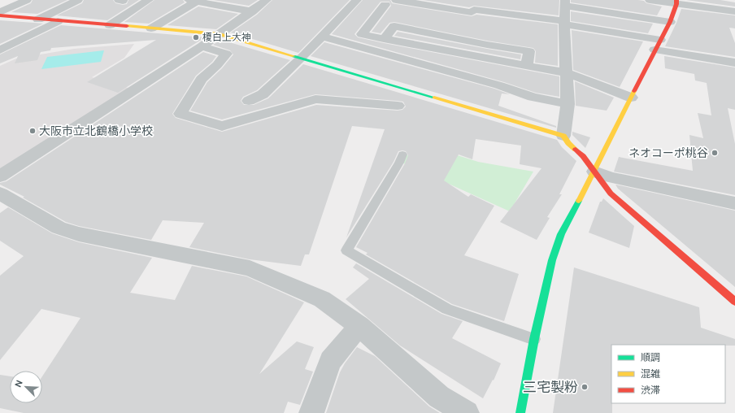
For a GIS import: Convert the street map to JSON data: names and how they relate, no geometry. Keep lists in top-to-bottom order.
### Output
{
  "places": [
    "榎白上大神",
    "大阪市立北鶴橋小学校",
    "ネオコーポ桃谷",
    "三宅製粉"
  ],
  "legend": ["順調", "混雑", "渋滞"],
  "north": "top left"
}
